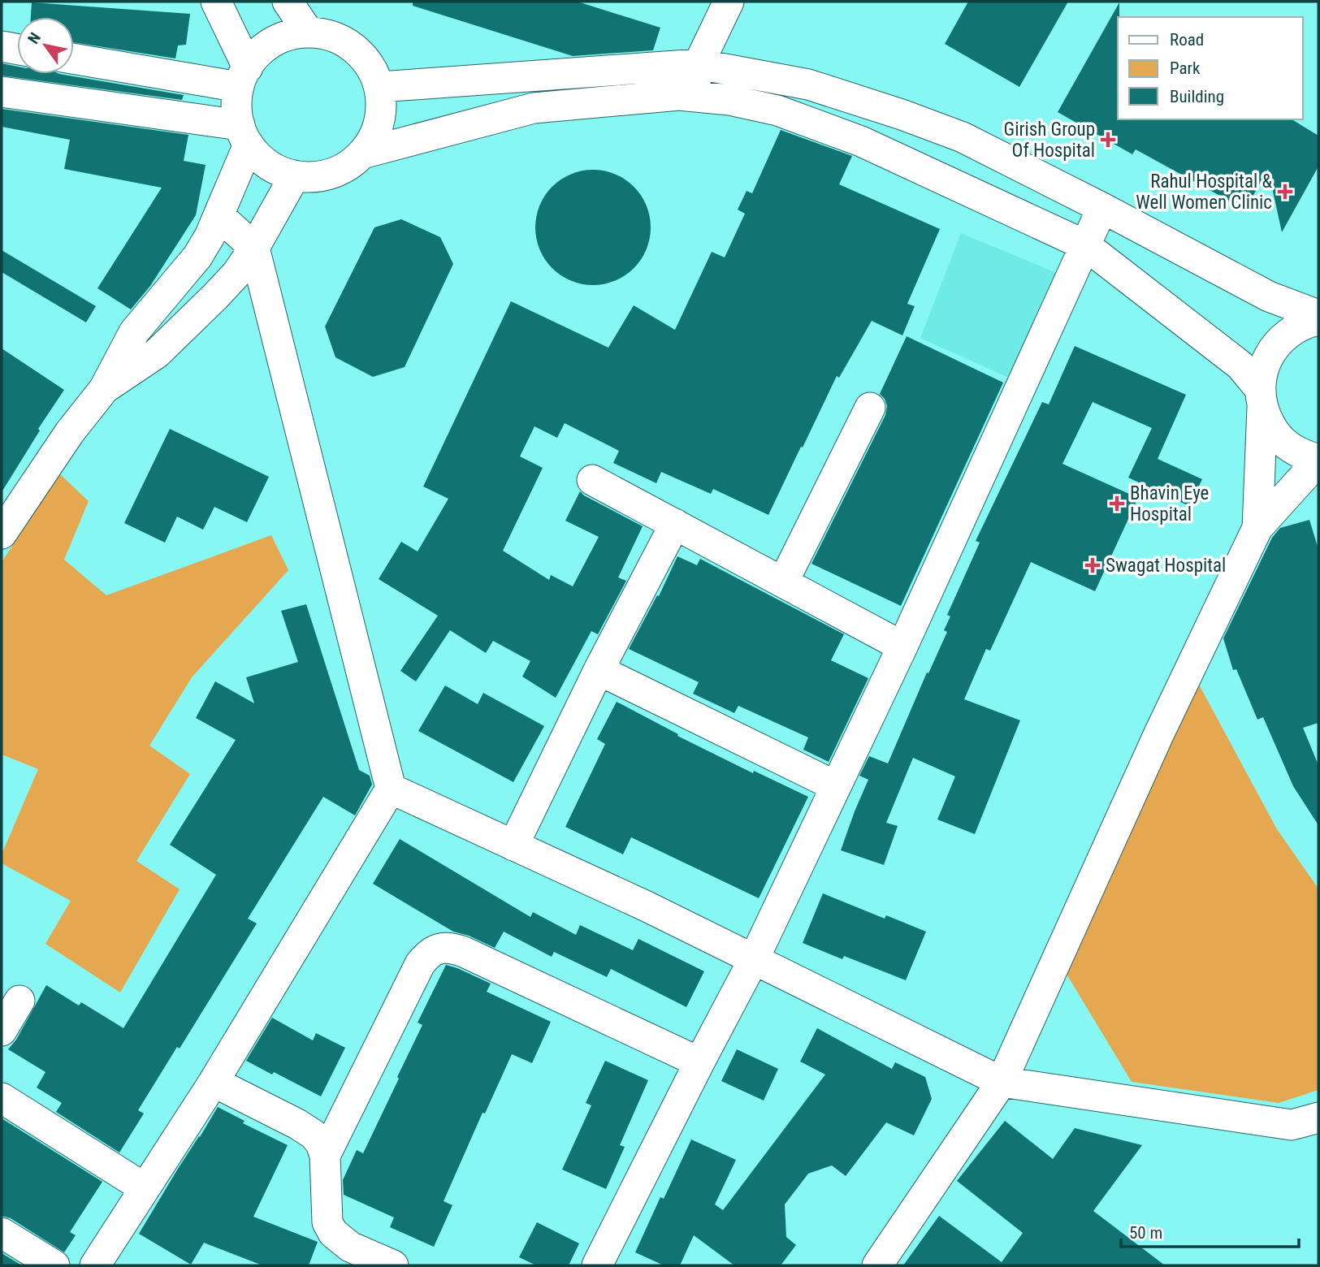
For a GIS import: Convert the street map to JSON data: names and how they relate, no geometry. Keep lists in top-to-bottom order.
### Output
{
  "places": {
    "health": [
      "Girish Group Of Hospital",
      "Rahul Hospital & Well Women Clinic",
      "Bhavin Eye Hospital",
      "Swagat Hospital"
    ]
  },
  "legend": ["Road", "Park", "Building"],
  "scale_bar": "50 m",
  "north": "top left"
}
